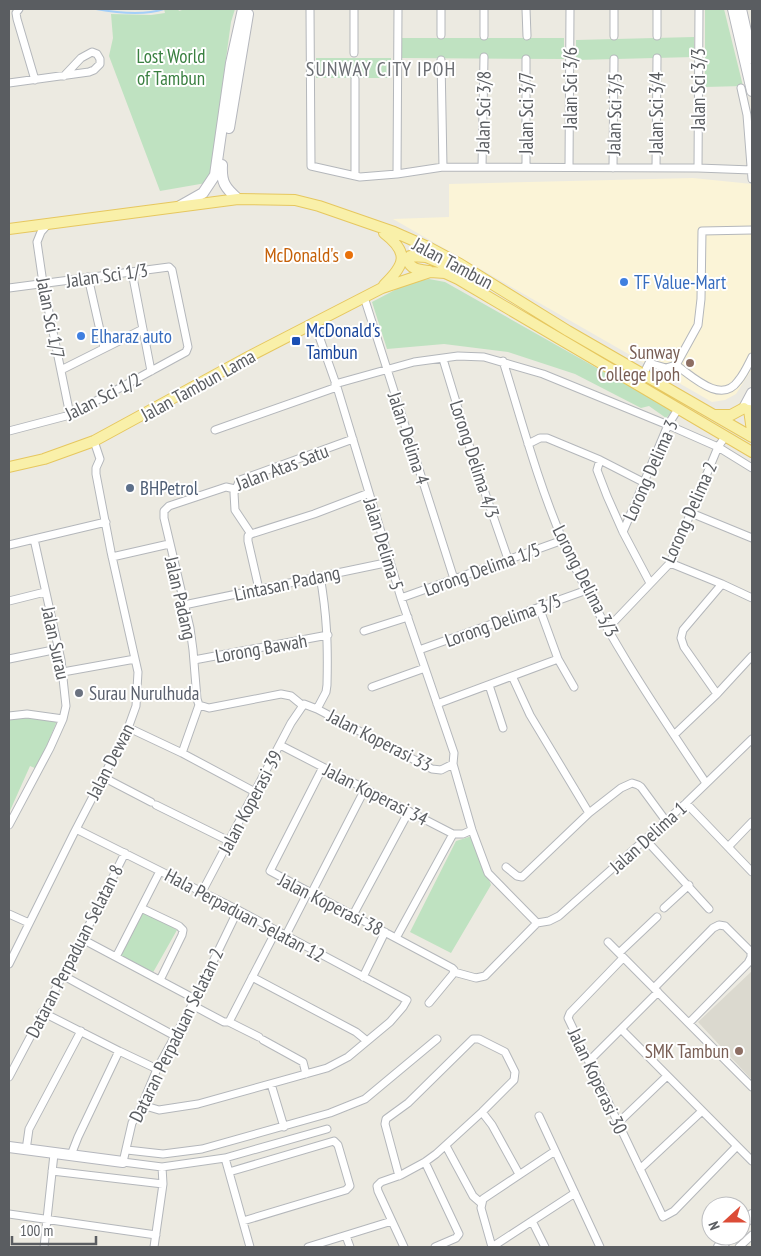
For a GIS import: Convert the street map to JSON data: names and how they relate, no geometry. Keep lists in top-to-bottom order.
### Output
{
  "streets": {
    "main road": ["Jalan Tambun", "Jalan Tambun Lama"],
    "street": [
      "Jalan Sci 3/6",
      "Jalan Sci 3/3",
      "Jalan Sci 3/8",
      "Jalan Sci 3/7",
      "Jalan Sci 3/4",
      "Jalan Sci 3/5",
      "Jalan Sci 1/3",
      "Jalan Sci 1/7",
      "Jalan Sci 1/2",
      "Jalan Delima 4",
      "Lorong Delima 4/3",
      "Jalan Atas Satu",
      "Lorong Delima 3",
      "Lorong Delima 2",
      "Jalan Delima 5",
      "Lorong Delima 1/5",
      "Lorong Delima 3/3",
      "Lintasan Padang",
      "Jalan Padang",
      "Lorong Delima 3/5",
      "Jalan Surau",
      "Lorong Bawah",
      "Jalan Koperasi 33",
      "Jalan Dewan",
      "Jalan Koperasi 34",
      "Jalan Koperasi 39",
      "Jalan Delima 1",
      "Jalan Koperasi 38",
      "Hala Perpaduan Selatan 12",
      "Dataran Perpaduan Selatan 8",
      "Dataran Perpaduan Selatan 2",
      "Jalan Koperasi 30"
    ]
  },
  "crossings": [
    ["Jalan Tambun", "Jalan Sci 1/7"],
    ["Jalan Tambun", "Lorong Delima 3"],
    ["Jalan Tambun", "Lorong Delima 2"],
    ["Jalan Sci 1/3", "Jalan Sci 1/7"],
    ["Jalan Sci 1/3", "Jalan Sci 1/2"],
    ["Jalan Sci 1/7", "Jalan Sci 1/2"],
    ["Jalan Tambun Lama", "Jalan Delima 4"],
    ["Jalan Tambun Lama", "Jalan Delima 5"],
    ["Jalan Tambun Lama", "Jalan Dewan"],
    ["Jalan Delima 4", "Lorong Delima 1/5"],
    ["Lorong Delima 4/3", "Lorong Delima 1/5"],
    ["Jalan Atas Satu", "Jalan Delima 5"],
    ["Jalan Atas Satu", "Jalan Padang"],
    ["Lorong Delima 2", "Lorong Delima 3/3"],
    ["Jalan Delima 5", "Lorong Delima 1/5"],
    ["Jalan Delima 5", "Lintasan Padang"],
    ["Jalan Delima 5", "Lorong Delima 3/5"],
    ["Jalan Delima 5", "Jalan Koperasi 33"],
    ["Lorong Delima 1/5", "Lorong Delima 3/3"],
    ["Lorong Delima 3/3", "Lorong Delima 3/5"],
    ["Lorong Delima 3/3", "Jalan Delima 1"],
    ["Lintasan Padang", "Jalan Padang"],
    ["Jalan Padang", "Lorong Bawah"],
    ["Jalan Padang", "Jalan Koperasi 33"],
    ["Jalan Koperasi 33", "Jalan Koperasi 39"],
    ["Jalan Koperasi 33", "Jalan Delima 1"],
    ["Jalan Dewan", "Hala Perpaduan Selatan 12"],
    ["Jalan Koperasi 34", "Jalan Koperasi 39"],
    ["Jalan Koperasi 34", "Jalan Koperasi 38"],
    ["Jalan Koperasi 39", "Hala Perpaduan Selatan 12"],
    ["Hala Perpaduan Selatan 12", "Dataran Perpaduan Selatan 8"],
    ["Hala Perpaduan Selatan 12", "Dataran Perpaduan Selatan 2"]
  ],
  "districts": ["SUNWAY CITY IPOH"],
  "parks": ["Lost World of Tambun"],
  "places": {
    "other": [
      "McDonald's",
      "TF Value-Mart",
      "Elharaz auto",
      "Sunway College Ipoh",
      "BHPetrol",
      "Surau Nurulhuda",
      "SMK Tambun"
    ],
    "transit": ["McDonald's Tambun"]
  },
  "scale_bar": "100 m",
  "north": "left"
}
